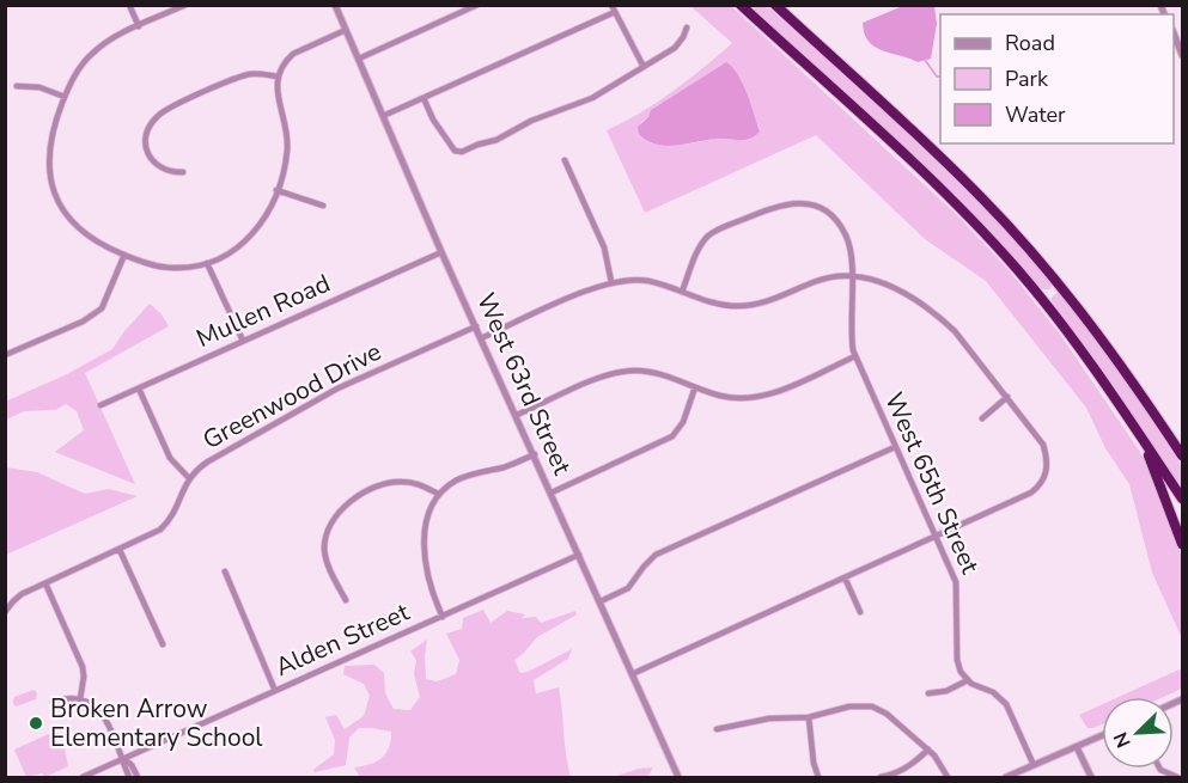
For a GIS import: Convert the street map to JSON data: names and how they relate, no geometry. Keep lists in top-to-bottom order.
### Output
{
  "streets": {
    "street": [
      "Mullen Road",
      "West 63rd Street",
      "Greenwood Drive",
      "West 65th Street",
      "Alden Street"
    ]
  },
  "crossings": [
    ["Mullen Road", "West 63rd Street"],
    ["West 63rd Street", "Greenwood Drive"],
    ["West 63rd Street", "Alden Street"]
  ],
  "places": ["Broken Arrow Elementary School"],
  "legend": ["Road", "Park", "Water"],
  "north": "bottom left"
}
